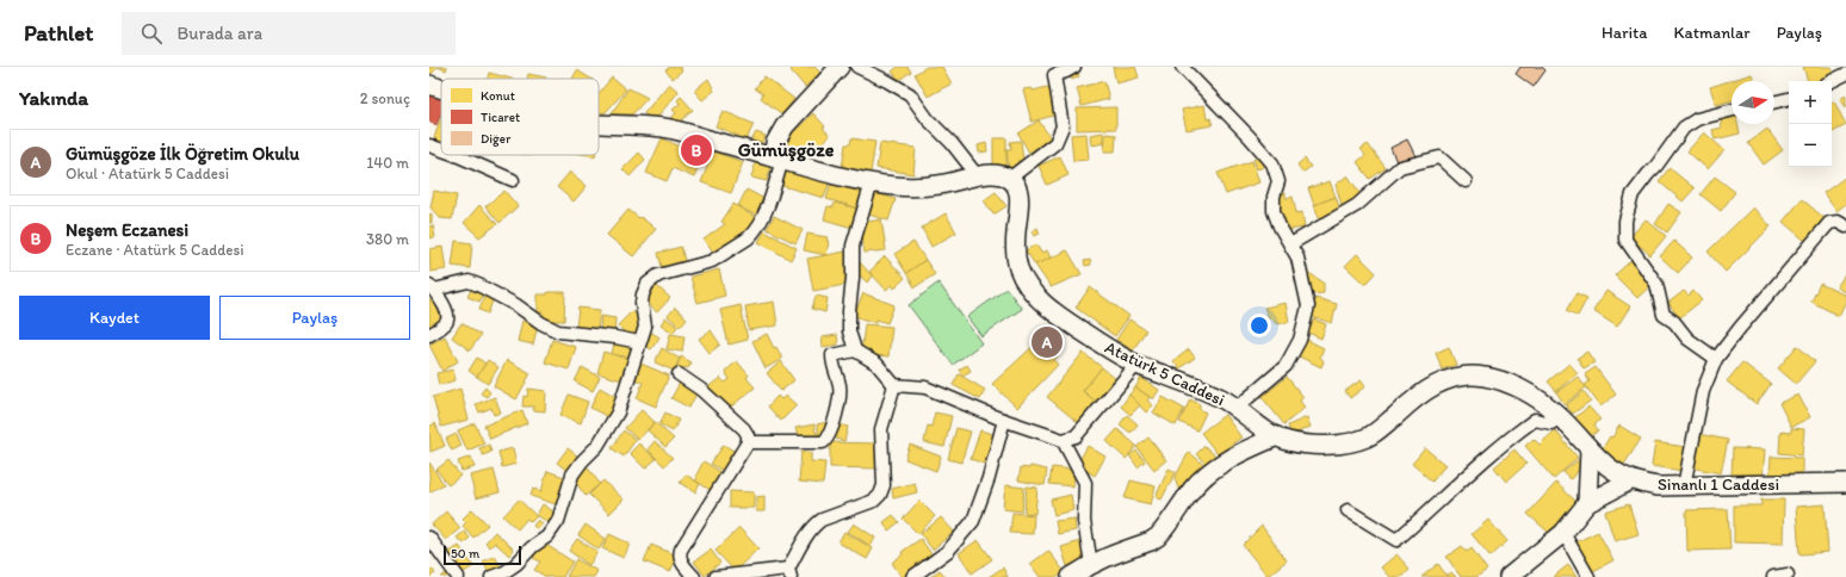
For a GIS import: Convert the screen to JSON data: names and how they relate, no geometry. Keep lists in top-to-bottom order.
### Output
{
  "streets": {
    "main road": ["Atatürk 5 Caddesi", "Sinanlı 1 Caddesi"]
  },
  "crossings": [
    ["Atatürk 5 Caddesi", "Sinanlı 1 Caddesi"]
  ],
  "districts": ["Gümüşgöze"],
  "legend": ["Konut", "Ticaret", "Diğer"],
  "scale_bar": "50 m",
  "north": "right",
  "page": {
    "header": "Pathlet",
    "search": "Burada ara",
    "nav": ["Harita", "Katmanlar", "Paylaş"],
    "heading": ["Yakında", "2 sonuç"],
    "map_buttons": ["+", "−"],
    "list": [
      {
        "mark": "A",
        "name": "Gümüşgöze İlk Öğretim Okulu",
        "note": "Okul · Atatürk 5 Caddesi",
        "value": "140 m"
      },
      {
        "mark": "B",
        "name": "Neşem Eczanesi",
        "note": "Eczane · Atatürk 5 Caddesi",
        "value": "380 m"
      }
    ],
    "pins": ["B", "A"],
    "buttons": ["Kaydet", "Paylaş"],
    "scale": "50 m"
  }
}
